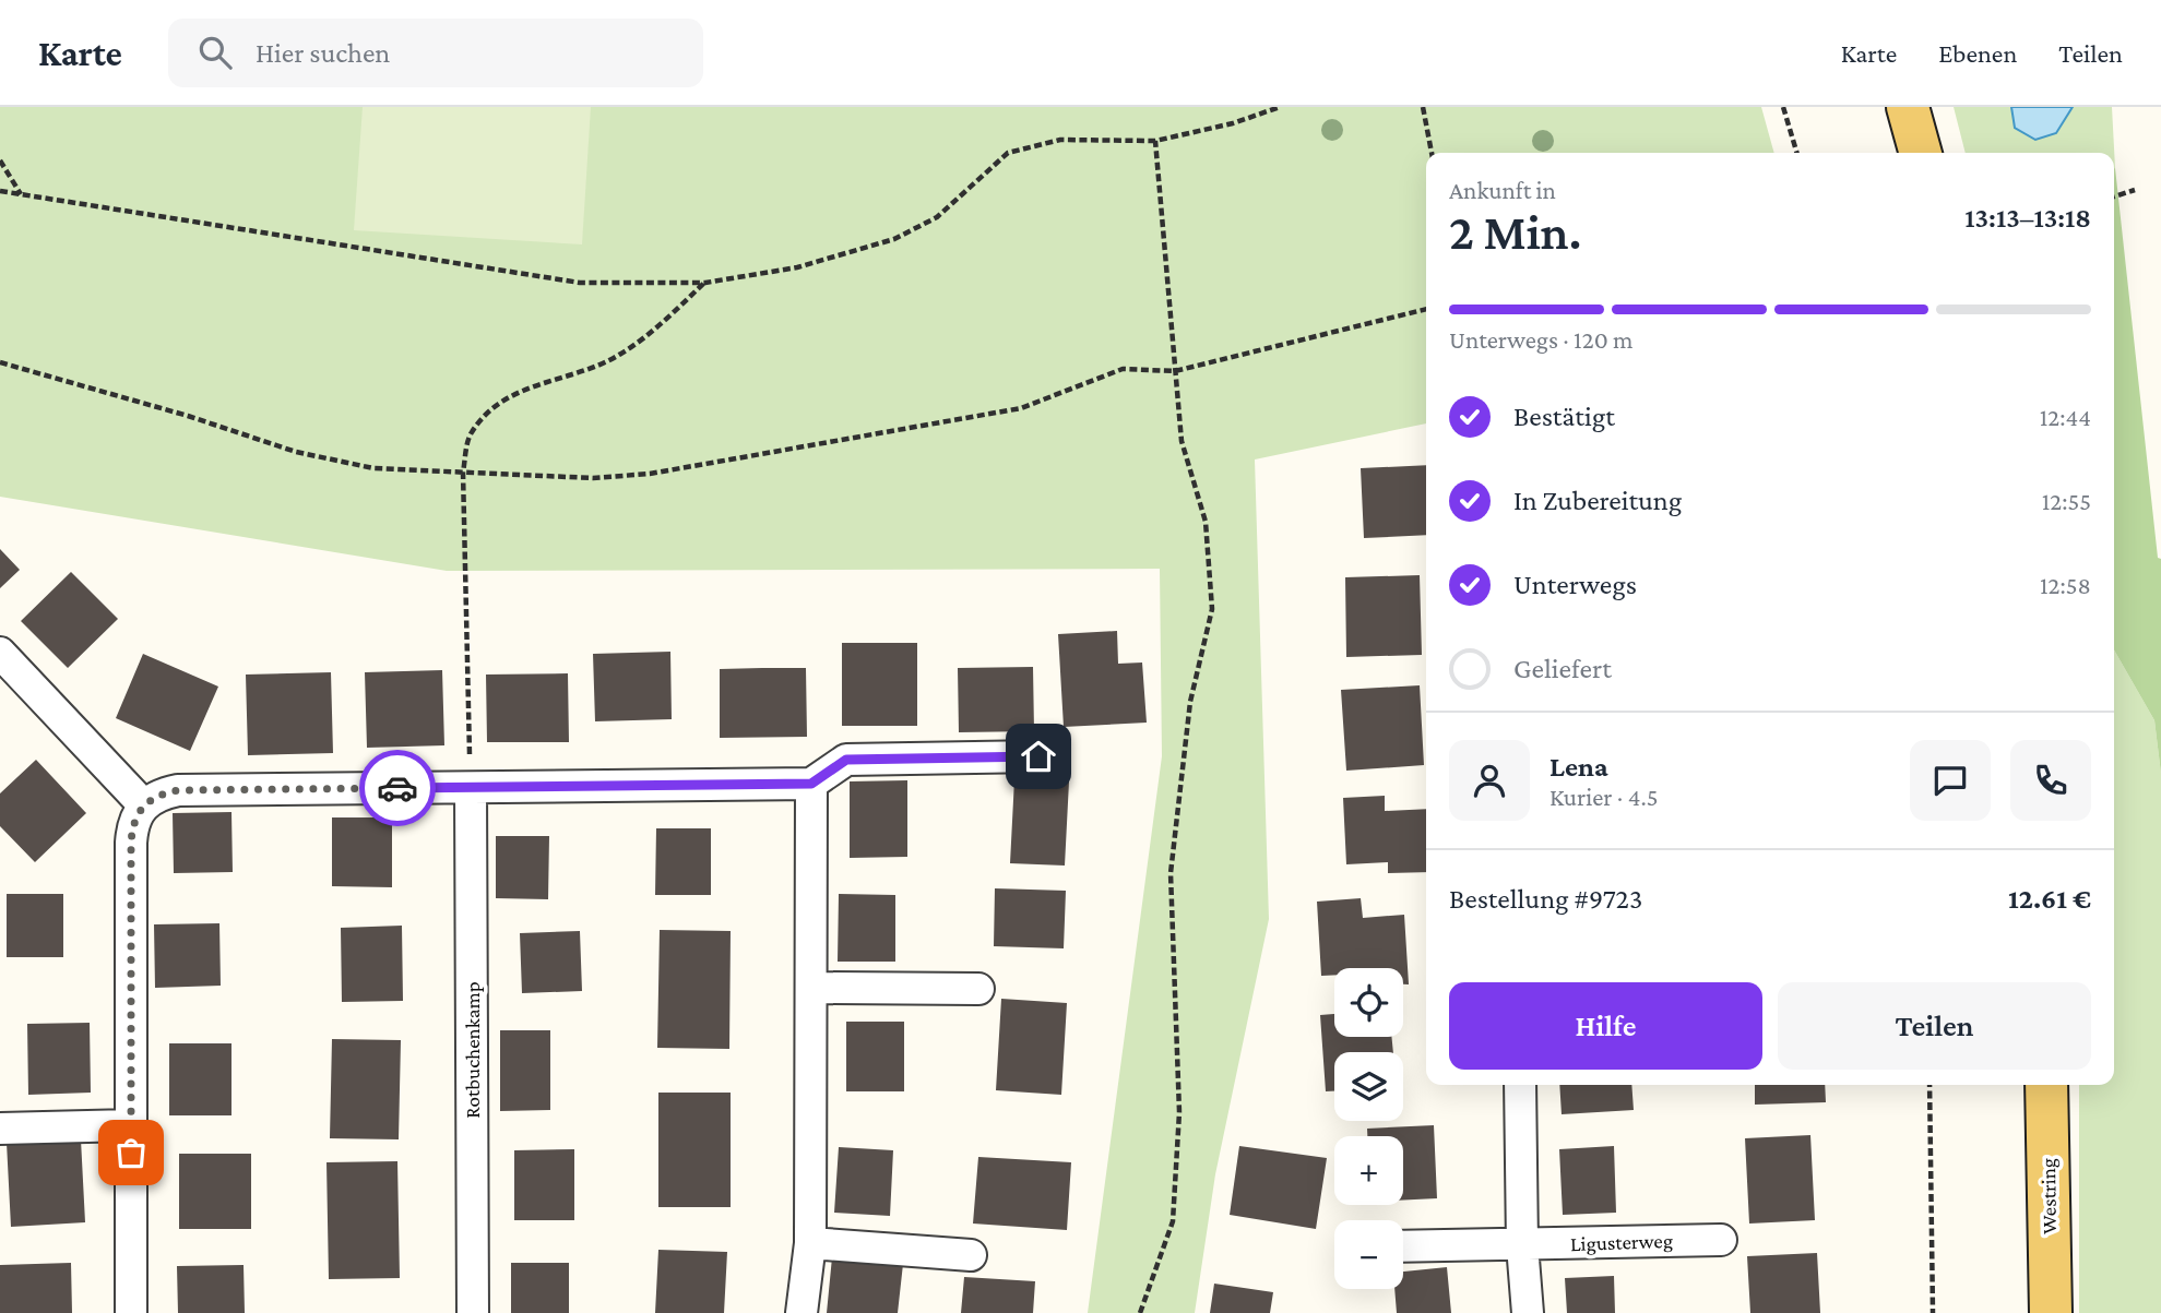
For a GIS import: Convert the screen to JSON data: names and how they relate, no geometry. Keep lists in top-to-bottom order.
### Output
{
  "streets": {
    "main road": ["Westring"],
    "street": ["Rotbuchenkamp", "Ligusterweg"]
  },
  "page": {
    "header": "Karte",
    "search": "Hier suchen",
    "nav": ["Karte", "Ebenen", "Teilen"],
    "heading": ["2 Min.", "Ankunft in", "13:13–13:18"],
    "panel": [
      "Lena",
      "Kurier · 4.5",
      "Bestellung #9723",
      "12.61 €"
    ],
    "bar": "Unterwegs · 120 m",
    "list": [
      ["Bestätigt", "12:44"],
      ["In Zubereitung", "12:55"],
      ["Unterwegs", "12:58"],
      "Geliefert"
    ],
    "buttons": ["Hilfe", "Teilen"],
    "map_buttons": ["+", "−"]
  }
}
